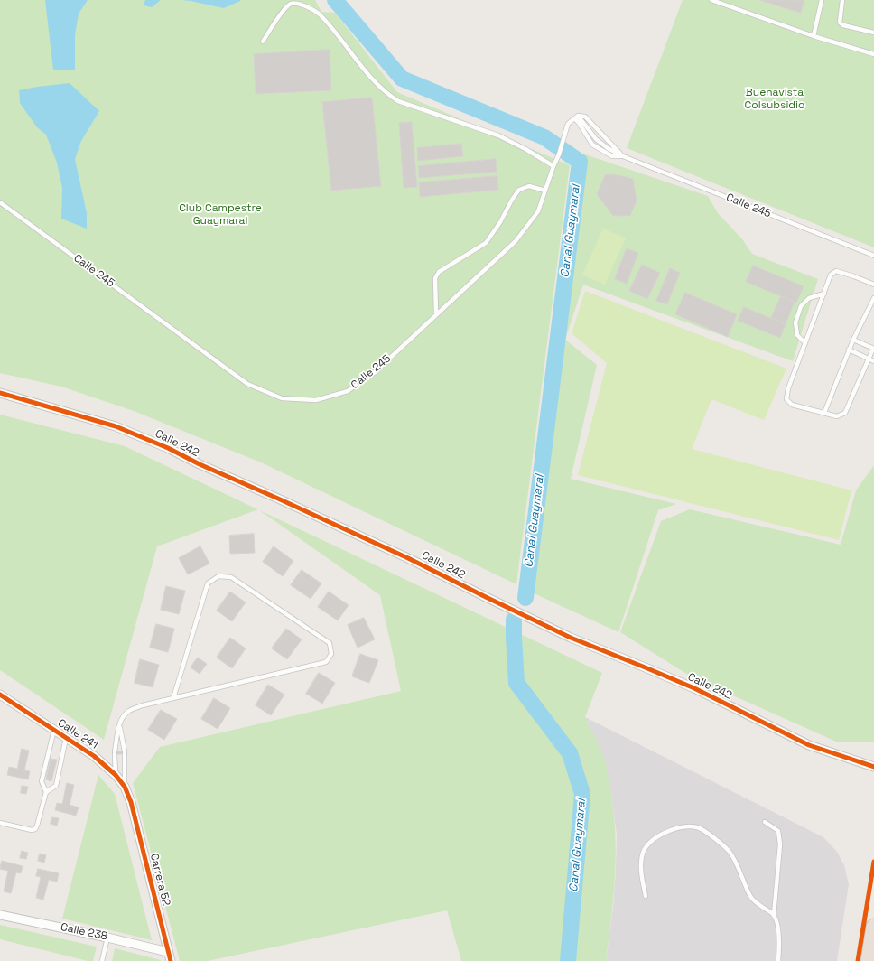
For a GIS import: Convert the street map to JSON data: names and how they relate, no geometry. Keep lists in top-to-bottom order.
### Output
{
  "streets": {
    "street": [
      "Calle 242",
      "Calle 241",
      "Carrera 52",
      "Calle 238"
    ],
    "lane": ["Calle 245"]
  },
  "crossings": [
    ["Calle 241", "Carrera 52"],
    ["Carrera 52", "Calle 238"]
  ],
  "water": ["Canal Guaymaral"],
  "parks": ["Buenavista Colsubsidio", "Club Campestre Guaymaral"]
}
